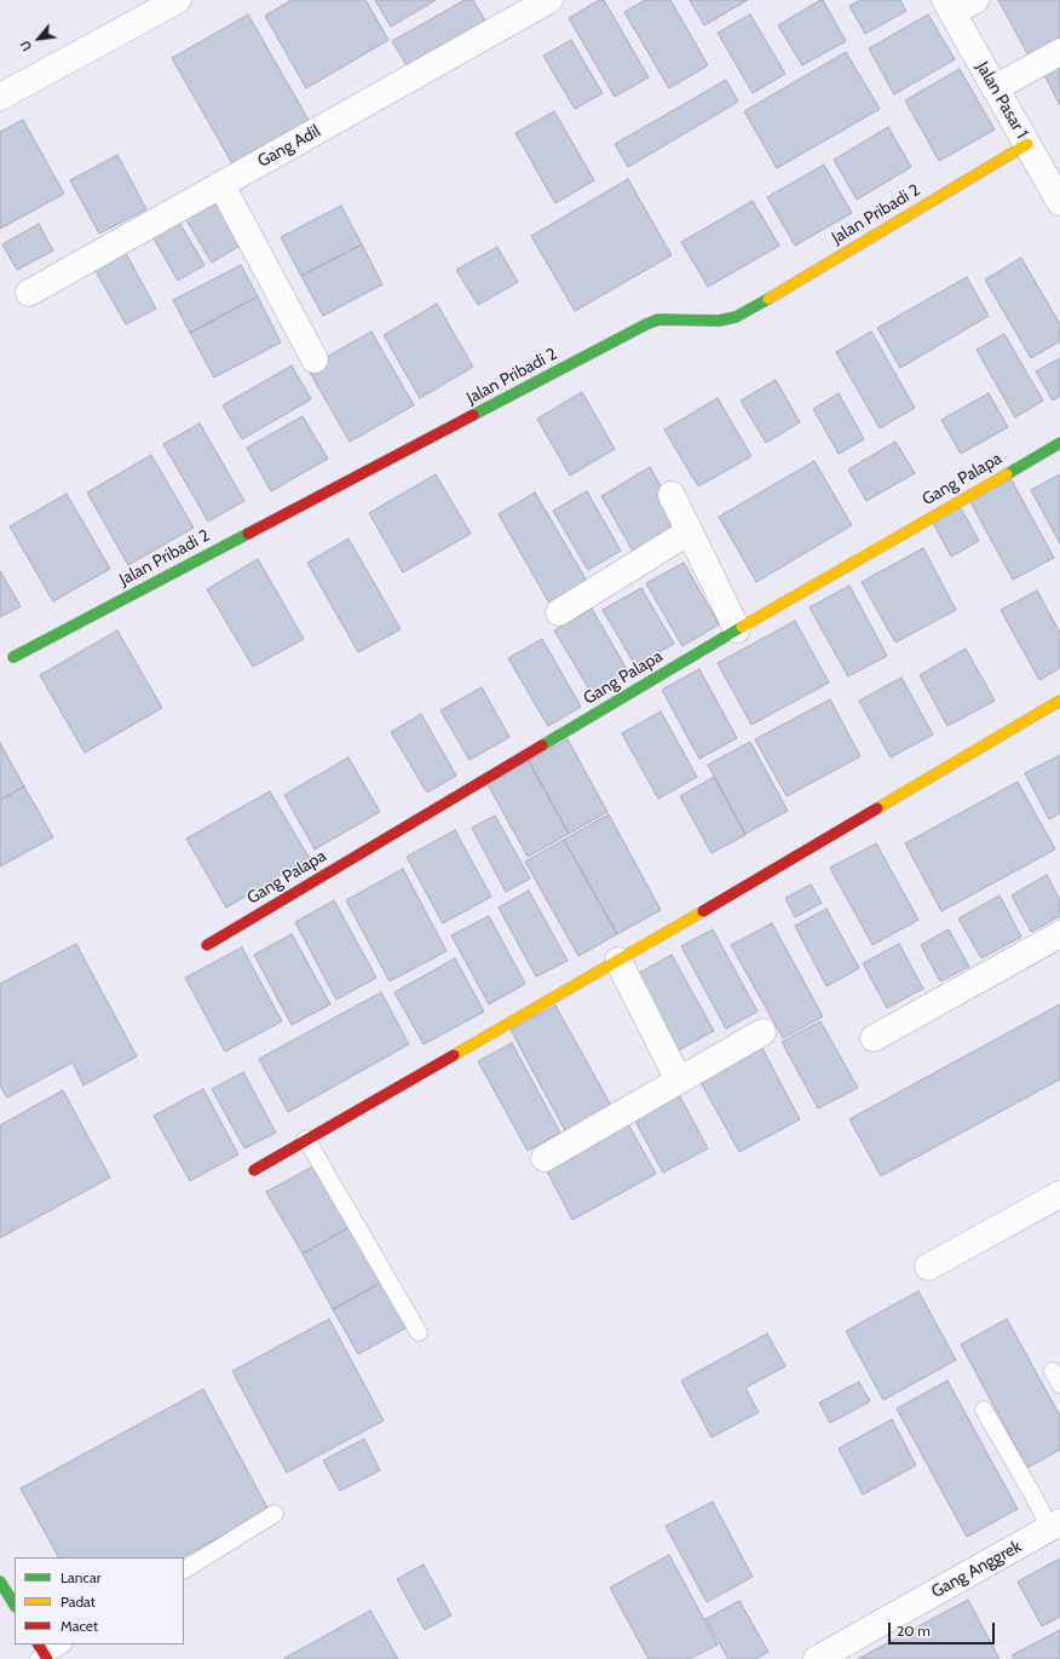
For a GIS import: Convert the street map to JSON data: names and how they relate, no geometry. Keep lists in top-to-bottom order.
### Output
{
  "streets": {
    "street": [
      "Jalan Pasar 1",
      "Gang Adil",
      "Jalan Pribadi 2",
      "Gang Palapa",
      "Gang Anggrek"
    ]
  },
  "crossings": [
    ["Jalan Pasar 1", "Jalan Pribadi 2"]
  ],
  "legend": ["Lancar", "Padat", "Macet"],
  "scale_bar": "20 m",
  "north": "bottom left"
}
